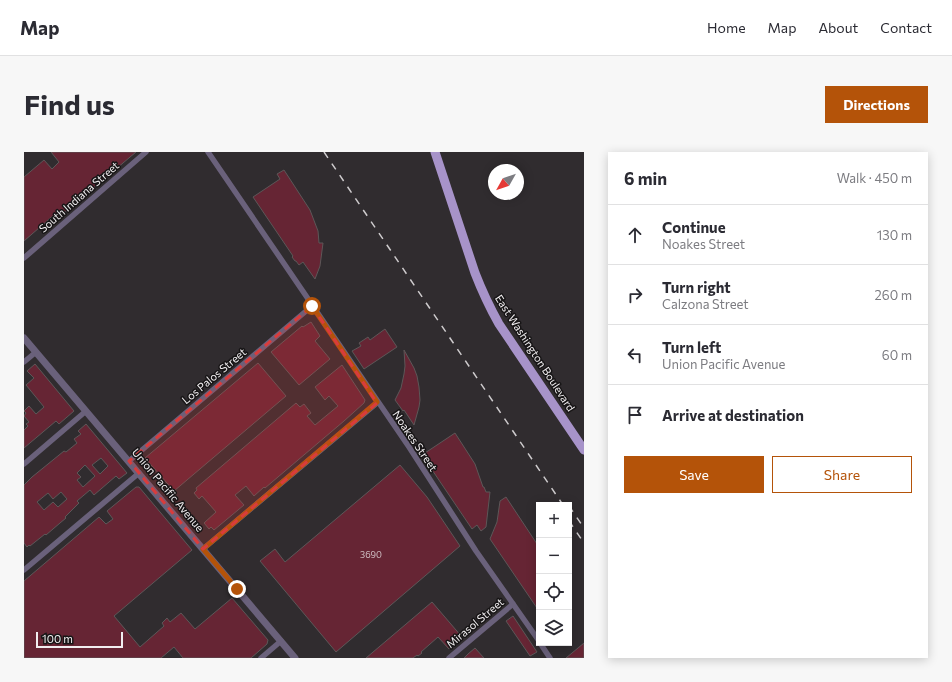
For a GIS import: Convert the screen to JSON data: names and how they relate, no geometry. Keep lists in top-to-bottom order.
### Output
{
  "streets": {
    "main road": ["East Washington Boulevard"],
    "street": [
      "South Indiana Street",
      "Los Palos Street",
      "Noakes Street",
      "Union Pacific Avenue",
      "Mirasol Street"
    ]
  },
  "crossings": [
    ["Los Palos Street", "Noakes Street"],
    ["Los Palos Street", "Union Pacific Avenue"],
    ["Noakes Street", "Mirasol Street"]
  ],
  "house_numbers": ["3690"],
  "scale_bar": "100 m",
  "north": "bottom left",
  "page": {
    "header": "Map",
    "nav": [
      "Home",
      "Map",
      "About",
      "Contact"
    ],
    "buttons": [
      "Directions",
      ["Save", "Share"]
    ],
    "title": "Find us",
    "heading": ["6 min", "Walk · 450 m"],
    "list": [
      ["Continue", "Noakes Street", "130 m"],
      ["Turn right", "Calzona Street", "260 m"],
      ["Turn left", "Union Pacific Avenue", "60 m"],
      "Arrive at destination"
    ],
    "map_buttons": ["+", "−"],
    "scale": "100 m"
  }
}
